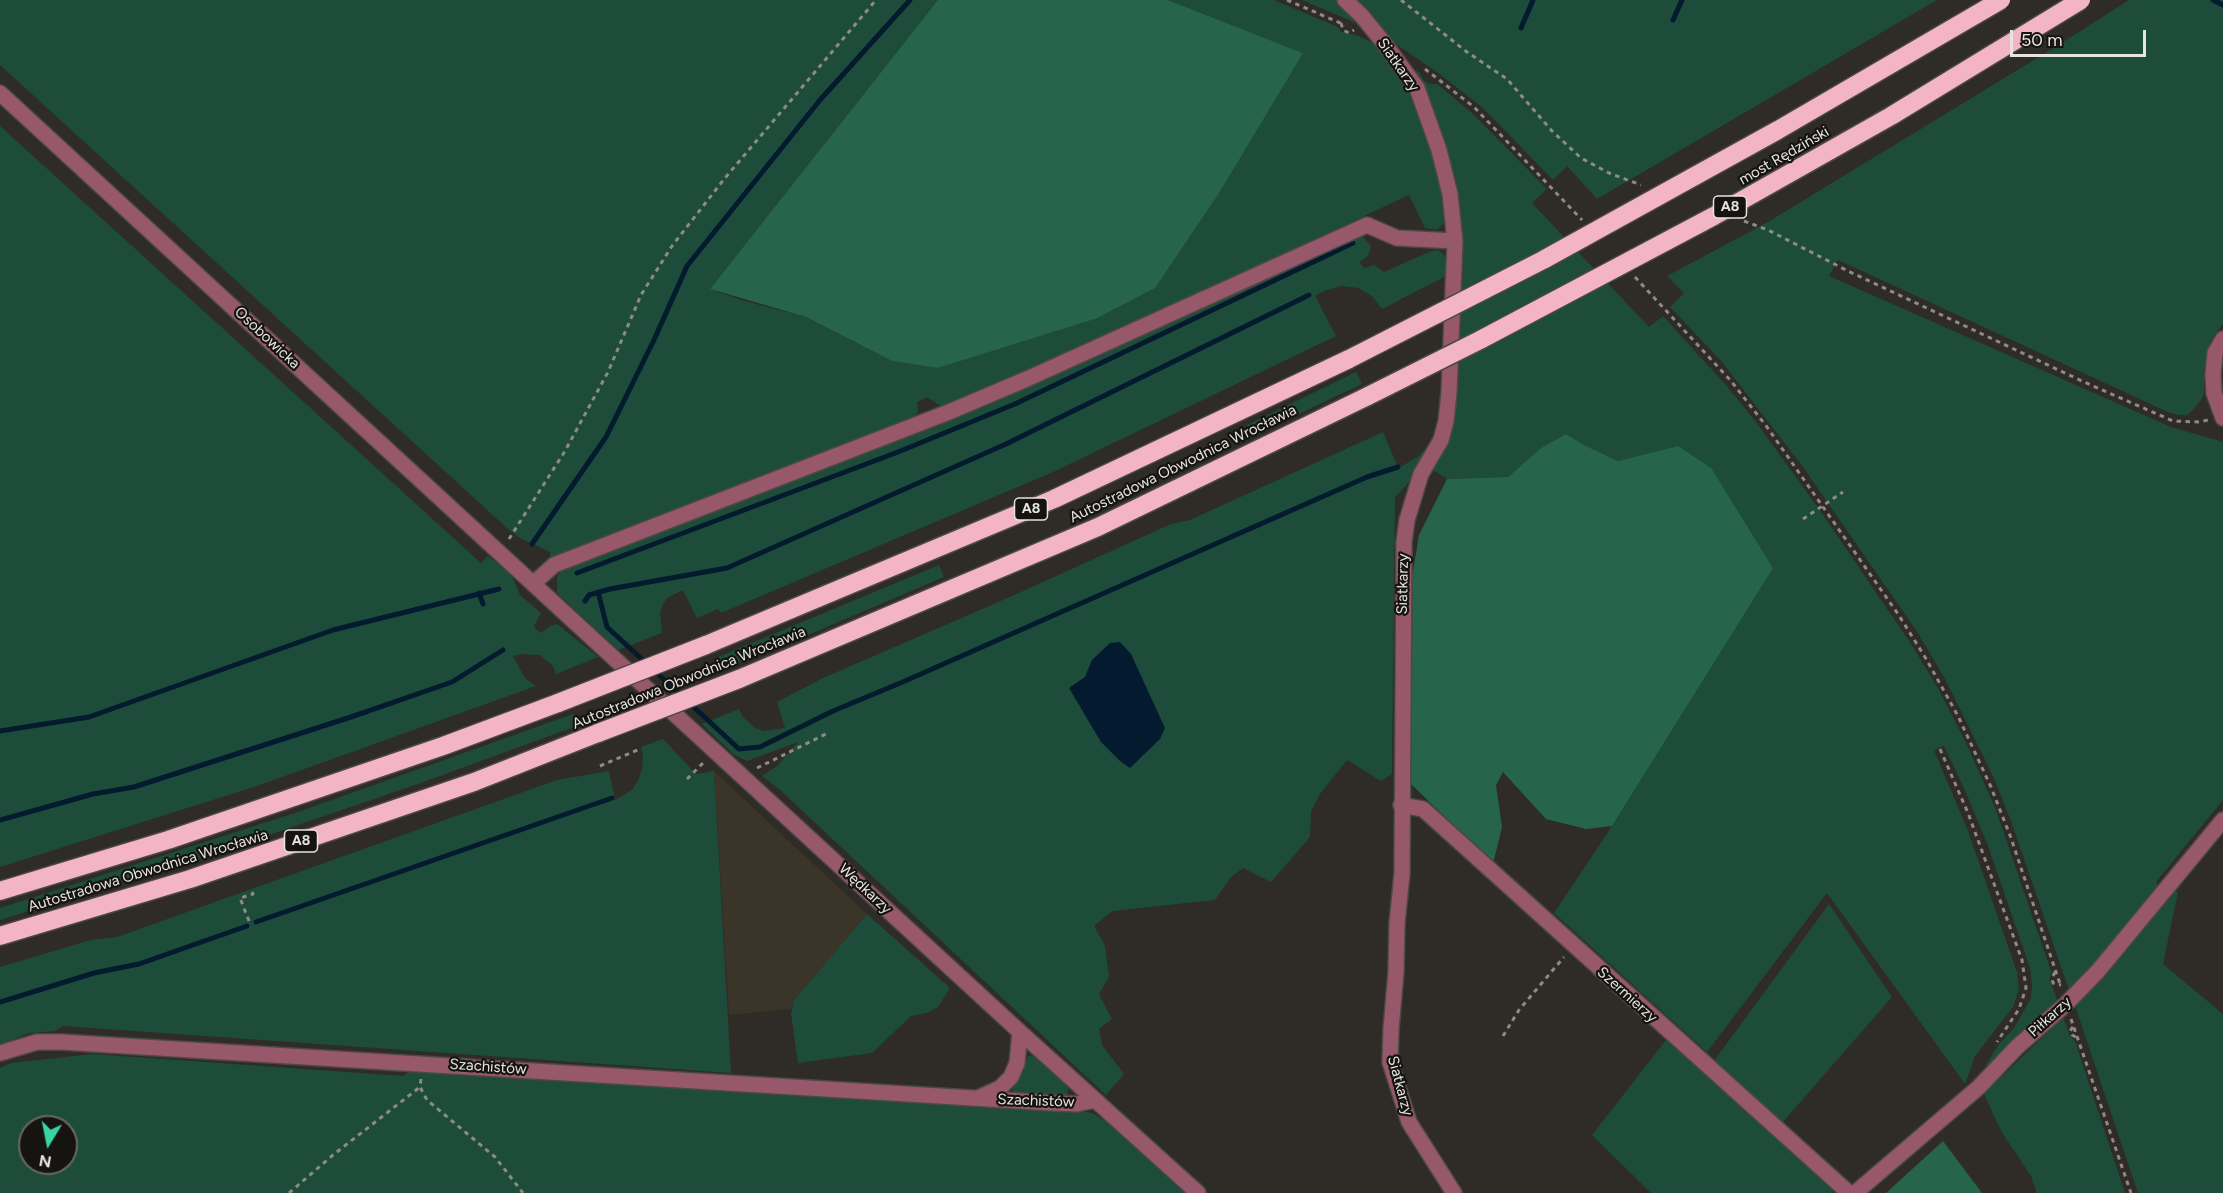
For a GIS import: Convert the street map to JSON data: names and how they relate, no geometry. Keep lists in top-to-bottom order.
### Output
{
  "streets": {
    "highway": ["most Rędziński", "A8", "Autostradowa Obwodnica Wrocławia"],
    "street": [
      "Siatkarzy",
      "Osobowicka",
      "Wędkarzy",
      "Szermierzy",
      "Piłkarzy",
      "Szachistów"
    ]
  },
  "crossings": [
    ["Siatkarzy", "Szermierzy"],
    ["most Rędziński", "Autostradowa Obwodnica Wrocławia"],
    ["Osobowicka", "Wędkarzy"],
    ["Wędkarzy", "Szachistów"]
  ],
  "scale_bar": "50 m",
  "north": "bottom"
}
